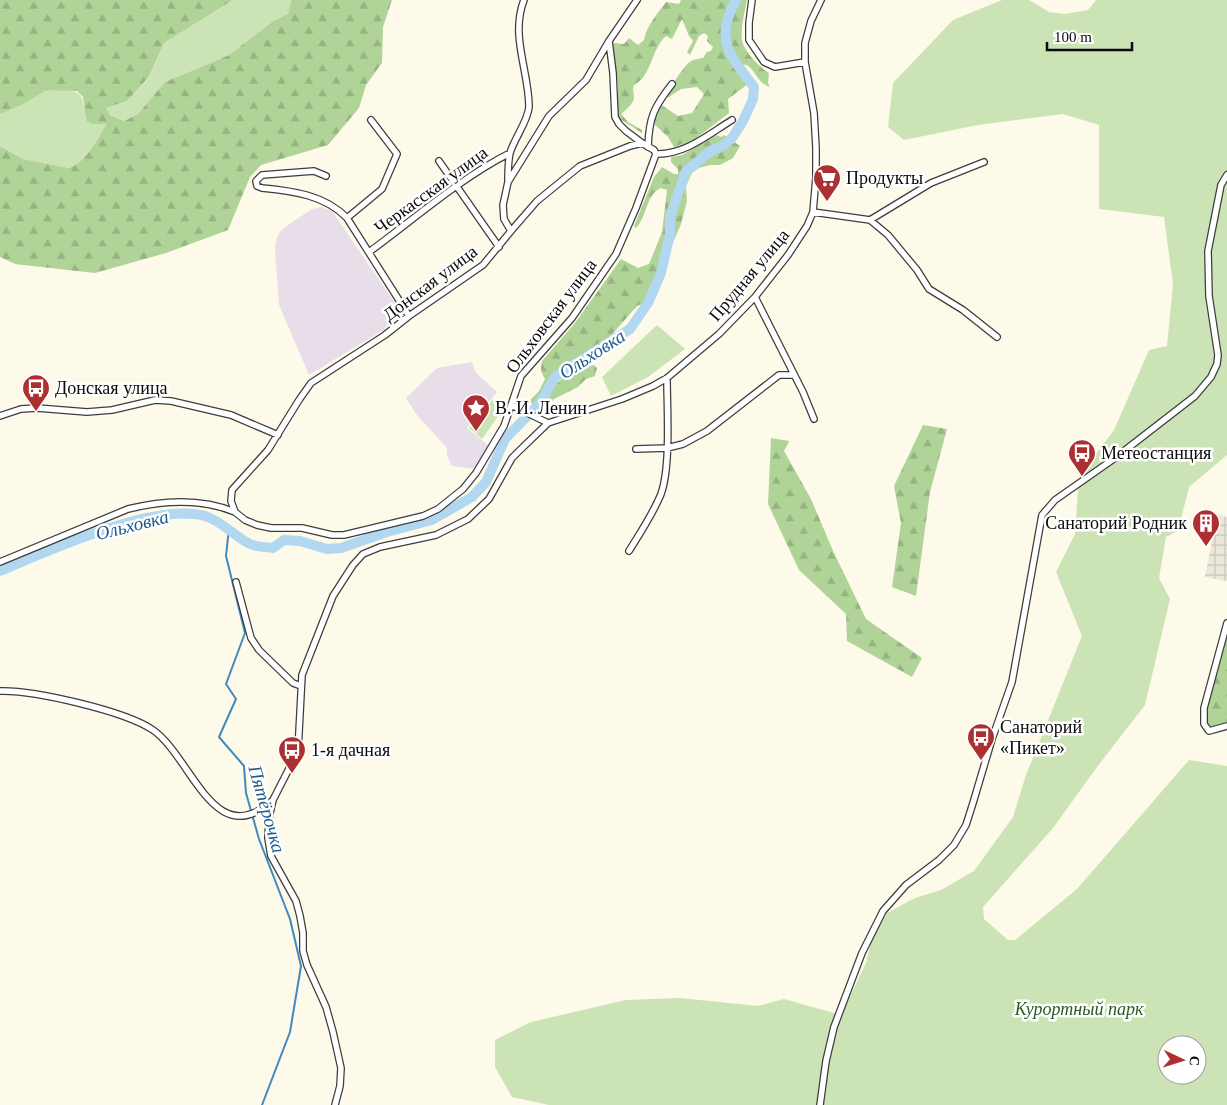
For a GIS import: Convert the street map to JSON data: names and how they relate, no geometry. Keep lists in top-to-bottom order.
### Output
{
  "streets": {
    "street": [
      "Черкасская улица",
      "Прудная улица",
      "Донская улица",
      "Ольховская улица"
    ]
  },
  "crossings": [
    ["Донская улица", "Ольховская улица"]
  ],
  "water": ["Ольховка", "Пятёрочка"],
  "parks": ["Курортный парк"],
  "places": {
    "supermarket": ["Продукты"],
    "bus stop": [
      "Донская улица",
      "Метеостанция",
      "Санаторий «Пикет»",
      "1-я дачная"
    ],
    "place": ["В. И. Ленин"],
    "building": ["Санаторий Родник"]
  },
  "scale_bar": "100 m",
  "north": "right"
}
